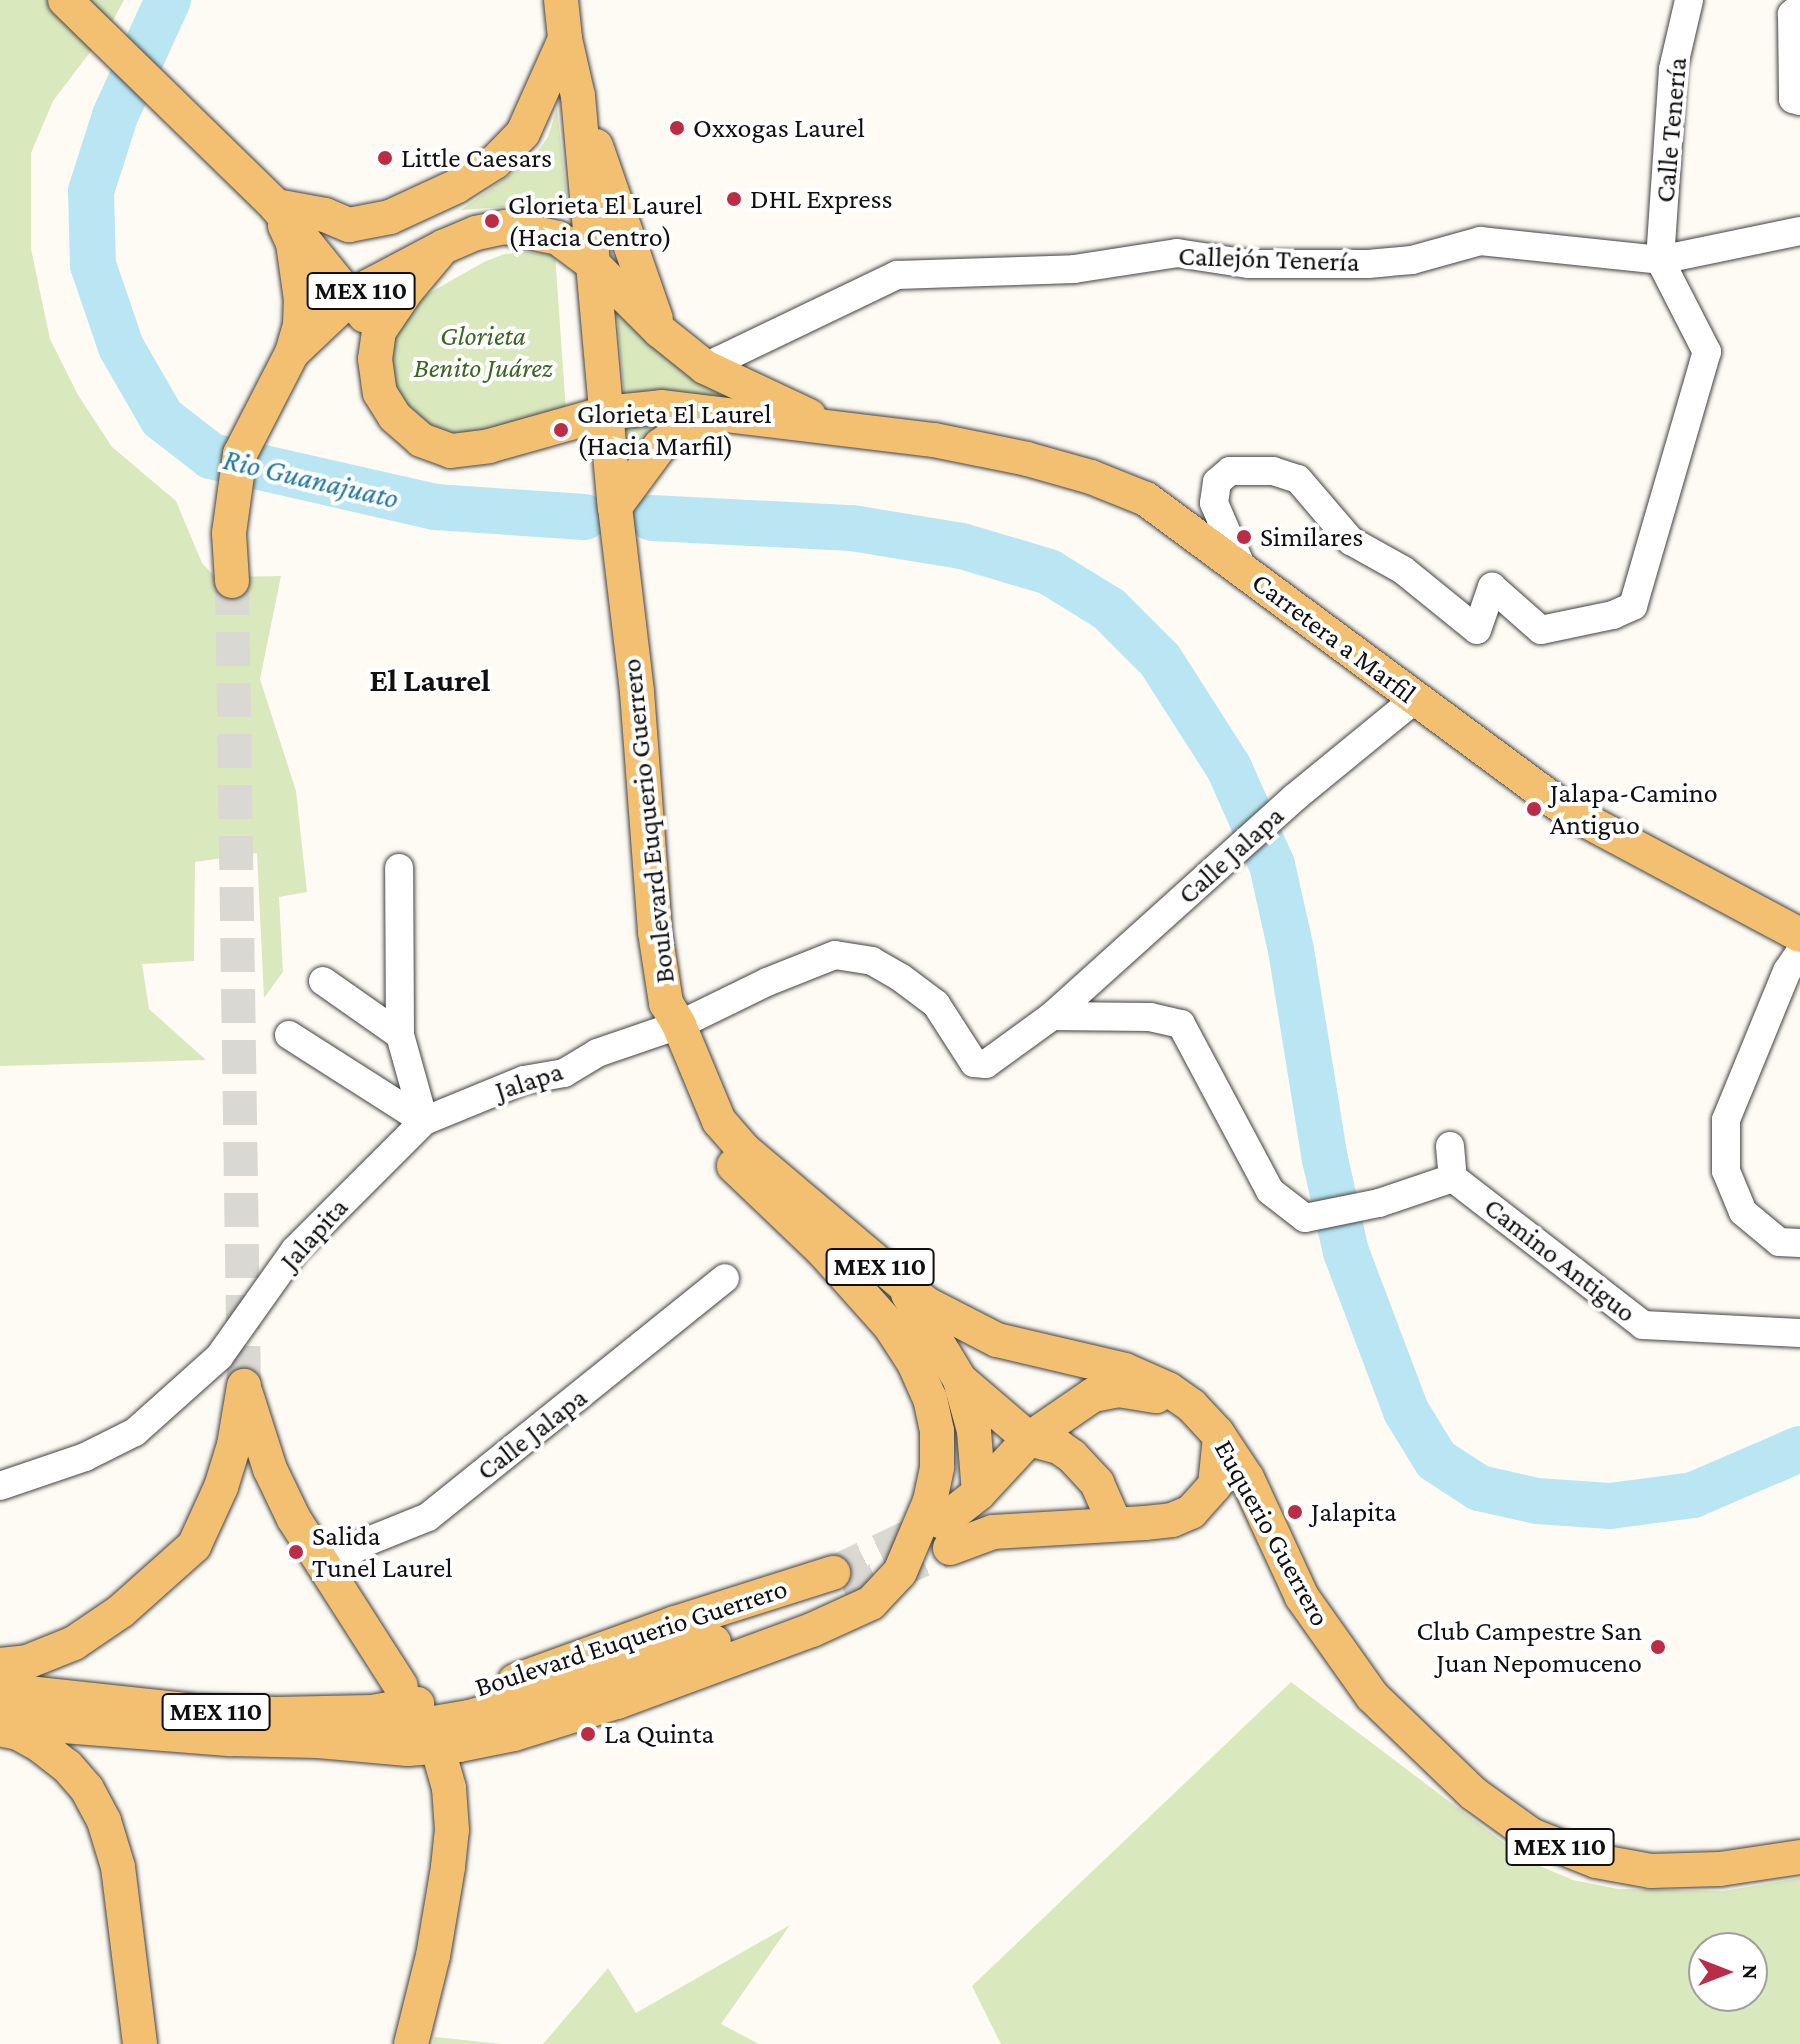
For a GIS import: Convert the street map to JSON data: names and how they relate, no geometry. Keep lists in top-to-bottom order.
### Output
{
  "streets": {
    "main road": [
      "MEX 110",
      "Carretera a Marfil",
      "Boulevard Euquerio Guerrero",
      "Euquerio Guerrero"
    ],
    "street": [
      "Calle Tenería",
      "Callejón Tenería",
      "Calle Jalapa",
      "Jalapa",
      "Jalapita",
      "Camino Antiguo"
    ]
  },
  "crossings": [
    ["Calle Tenería", "Callejón Tenería"],
    ["Callejón Tenería", "Carretera a Marfil"],
    ["MEX 110", "Carretera a Marfil"],
    ["MEX 110", "Boulevard Euquerio Guerrero"],
    ["Carretera a Marfil", "Boulevard Euquerio Guerrero"],
    ["Carretera a Marfil", "Calle Jalapa"],
    ["Boulevard Euquerio Guerrero", "Calle Jalapa"],
    ["Boulevard Euquerio Guerrero", "Jalapa"],
    ["Boulevard Euquerio Guerrero", "Euquerio Guerrero"],
    ["Calle Jalapa", "Jalapa"],
    ["Jalapa", "Jalapita"]
  ],
  "districts": ["El Laurel"],
  "water": ["Rio Guanajuato"],
  "parks": ["Glorieta Benito Juárez"],
  "places": [
    "Oxxogas Laurel",
    "Little Caesars",
    "DHL Express",
    "Glorieta El Laurel (Hacia Centro)",
    "Glorieta El Laurel (Hacia Marfil)",
    "Similares",
    "Jalapa-Camino Antiguo",
    "Jalapita",
    "Salida Tunel Laurel",
    "Club Campestre San Juan Nepomuceno",
    "La Quinta"
  ],
  "north": "right"
}
